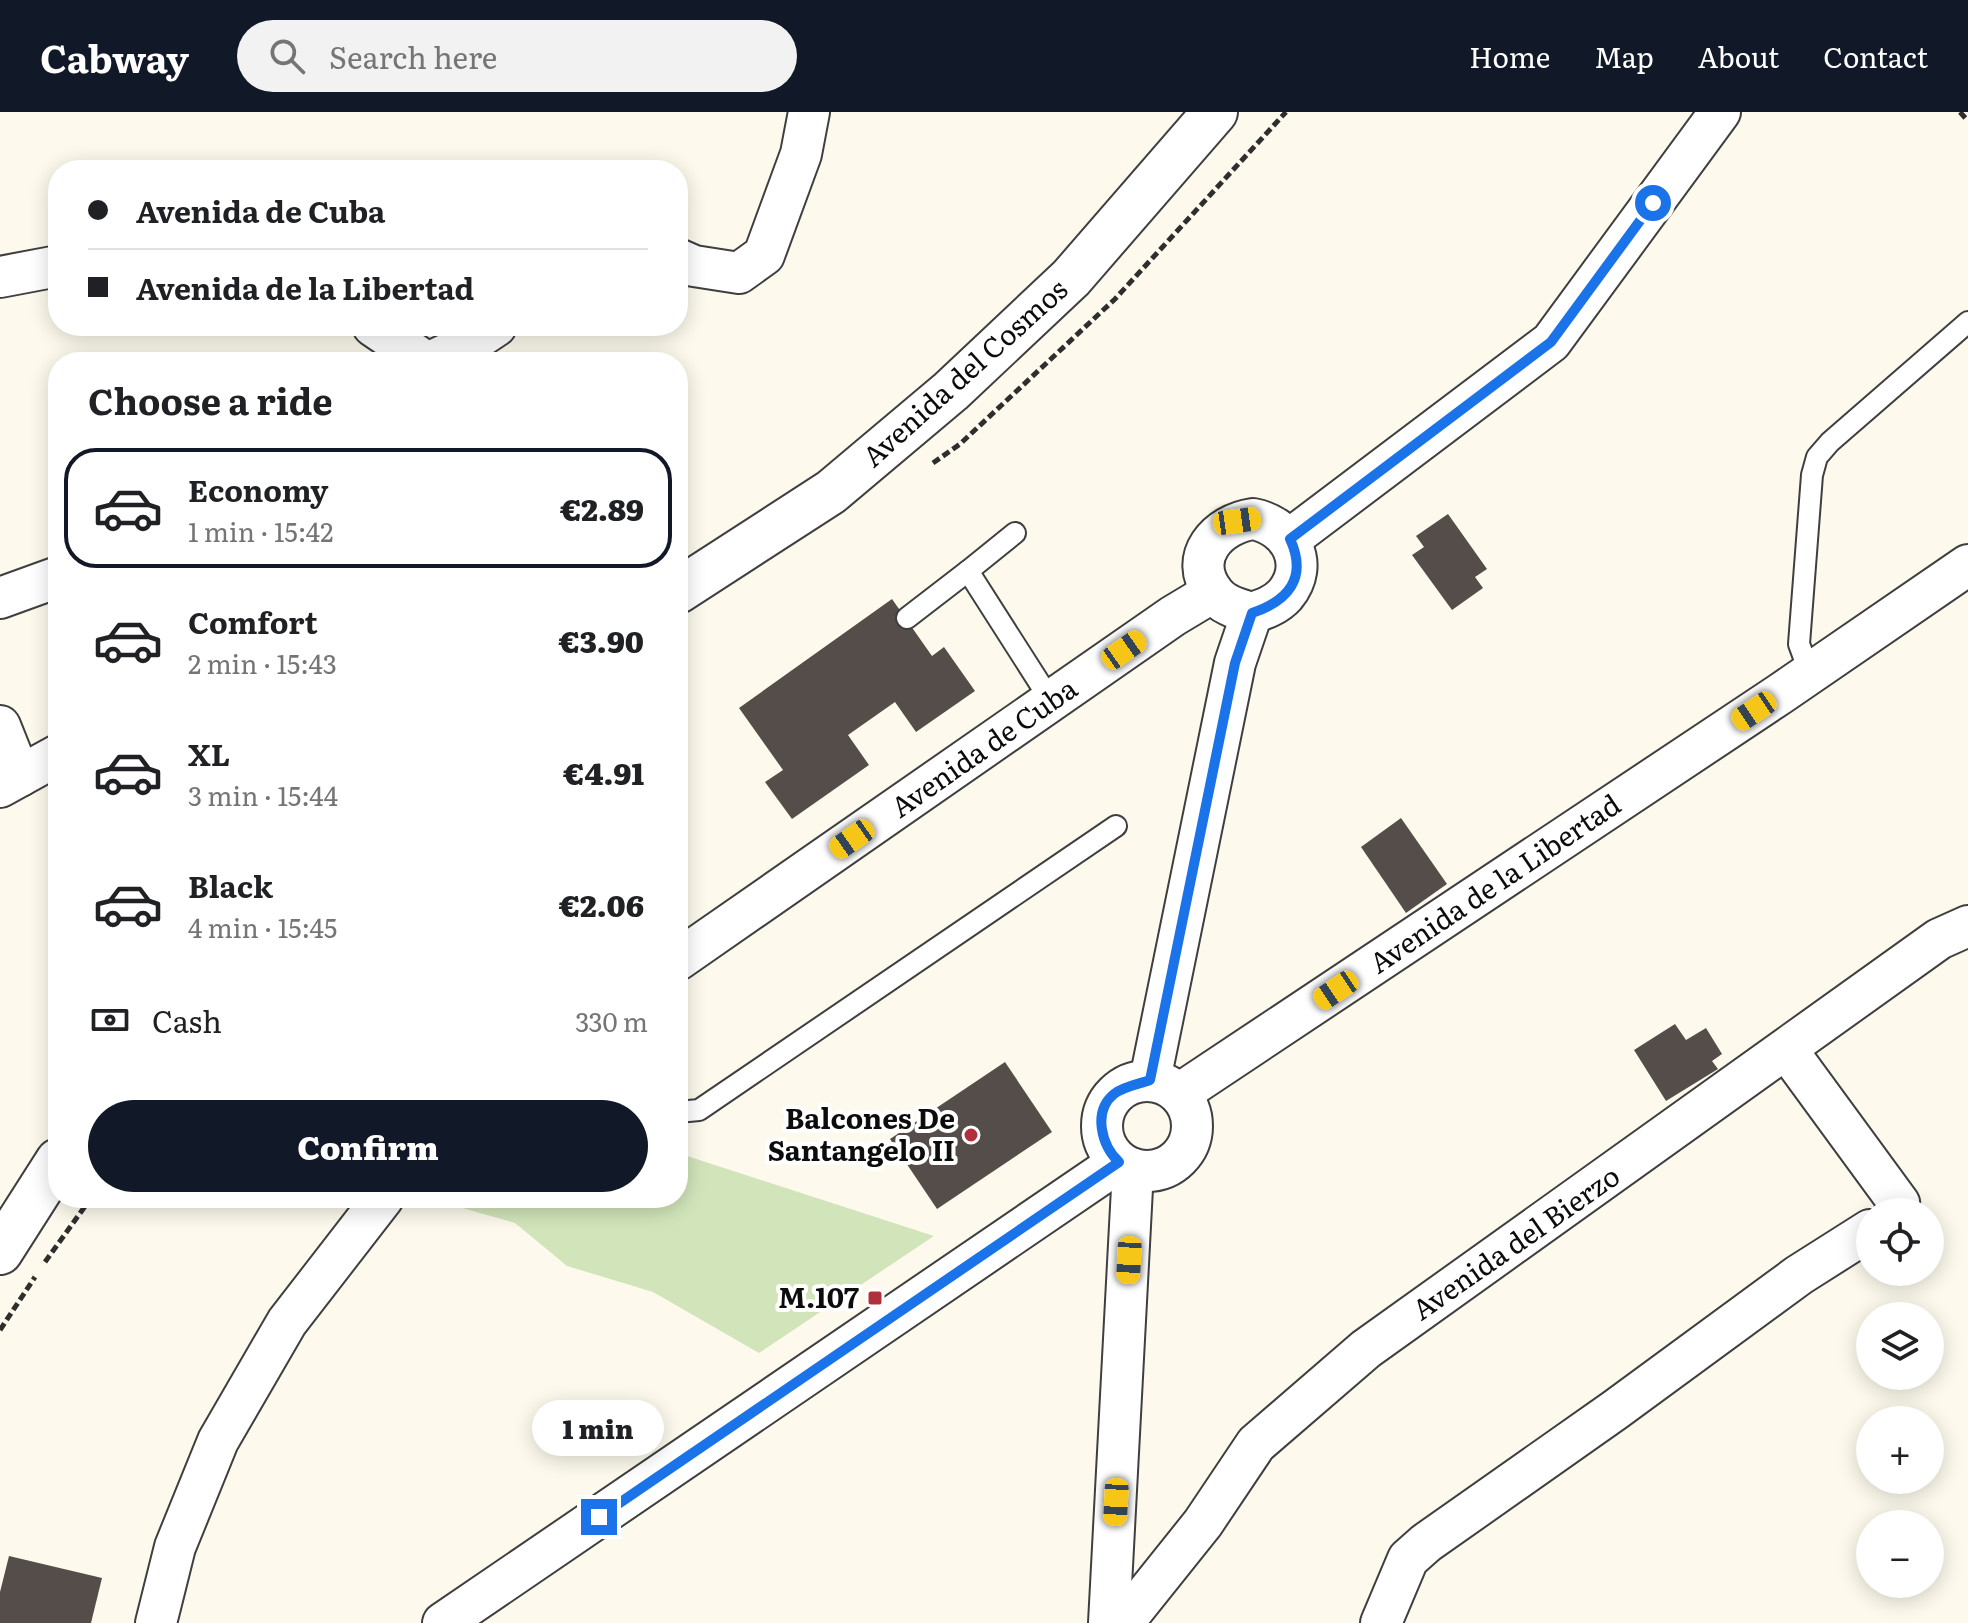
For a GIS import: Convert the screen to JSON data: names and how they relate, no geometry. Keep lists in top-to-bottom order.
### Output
{
  "streets": {
    "street": [
      "Avenida del Cosmos",
      "Avenida de Cuba",
      "Avenida de la Libertad",
      "Avenida del Bierzo"
    ]
  },
  "places": {
    "other": ["Balcones De Santangelo II"],
    "transit": ["M.107"]
  },
  "page": {
    "header": "Cabway",
    "search": "Search here",
    "nav": [
      "Home",
      "Map",
      "About",
      "Contact"
    ],
    "banner": ["Avenida de Cuba", "Avenida de la Libertad"],
    "heading": "Choose a ride",
    "list": [
      {
        "name": "Economy",
        "note": "1 min · 15:42",
        "value": "€2.89"
      },
      {
        "name": "Comfort",
        "note": "2 min · 15:43",
        "value": "€3.90"
      },
      {
        "name": "XL",
        "note": "3 min · 15:44",
        "value": "€4.91"
      },
      {
        "name": "Black",
        "note": "4 min · 15:45",
        "value": "€2.06"
      }
    ],
    "pay": ["Cash", "330 m"],
    "buttons": "Confirm",
    "map_buttons": ["+", "−"],
    "bubble": "1 min"
  }
}
